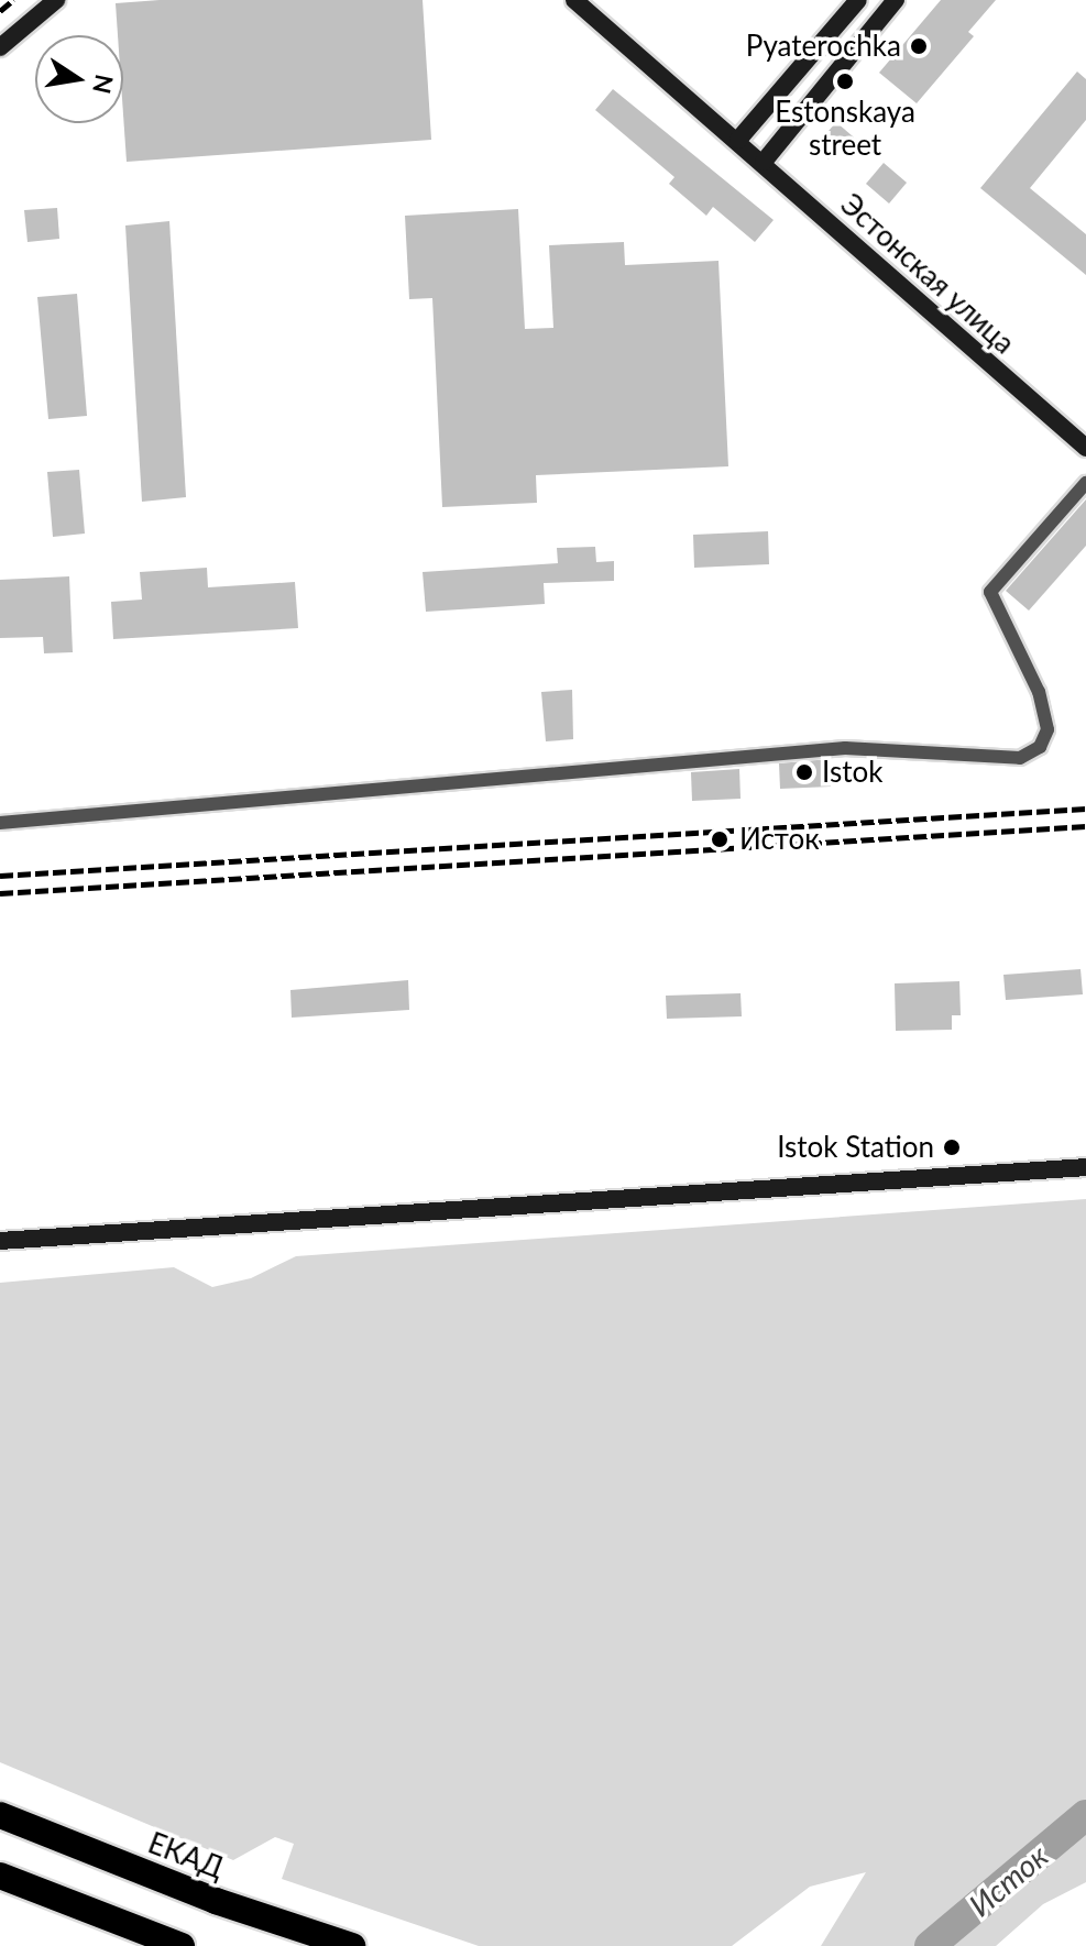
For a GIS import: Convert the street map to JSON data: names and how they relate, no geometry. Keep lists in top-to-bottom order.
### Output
{
  "streets": {
    "highway": ["ЕКАД"],
    "street": ["Эстонская улица"]
  },
  "water": ["Исток"],
  "places": [
    "Pyaterochka",
    "Estonskaya street",
    "Istok",
    "Исток",
    "Istok Station"
  ],
  "north": "right"
}
